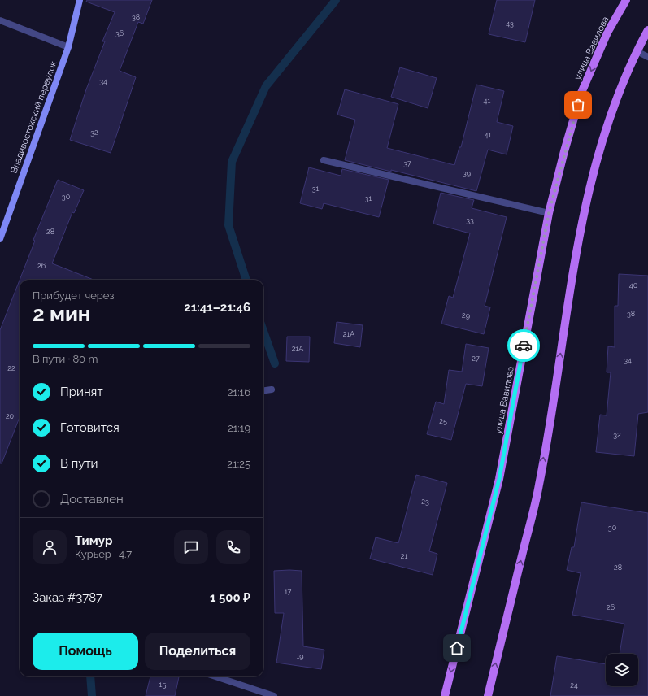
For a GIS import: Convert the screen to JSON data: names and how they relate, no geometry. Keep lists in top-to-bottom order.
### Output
{
  "streets": {
    "main road": ["улица Вавилова"],
    "street": ["Владивостокский переулок"]
  },
  "house_numbers": [
    "38",
    "43",
    "36",
    "34",
    "41",
    "32",
    "41",
    "37",
    "39",
    "31",
    "30",
    "31",
    "33",
    "28",
    "26",
    "40",
    "38",
    "29",
    "21А",
    "21А",
    "27",
    "34",
    "22",
    "20",
    "25",
    "32",
    "23",
    "30",
    "21",
    "28",
    "17",
    "26",
    "19",
    "15",
    "24"
  ],
  "page": {
    "heading": ["2 мин", "Прибудет через", "21:41–21:46"],
    "panel": [
      "Тимур",
      "Курьер · 4.7",
      "Заказ #3787",
      "1 500 ₽"
    ],
    "bar": "В пути · 80 m",
    "list": [
      ["Принят", "21:16"],
      ["Готовится", "21:19"],
      ["В пути", "21:25"],
      "Доставлен"
    ],
    "buttons": ["Помощь", "Поделиться"]
  }
}
